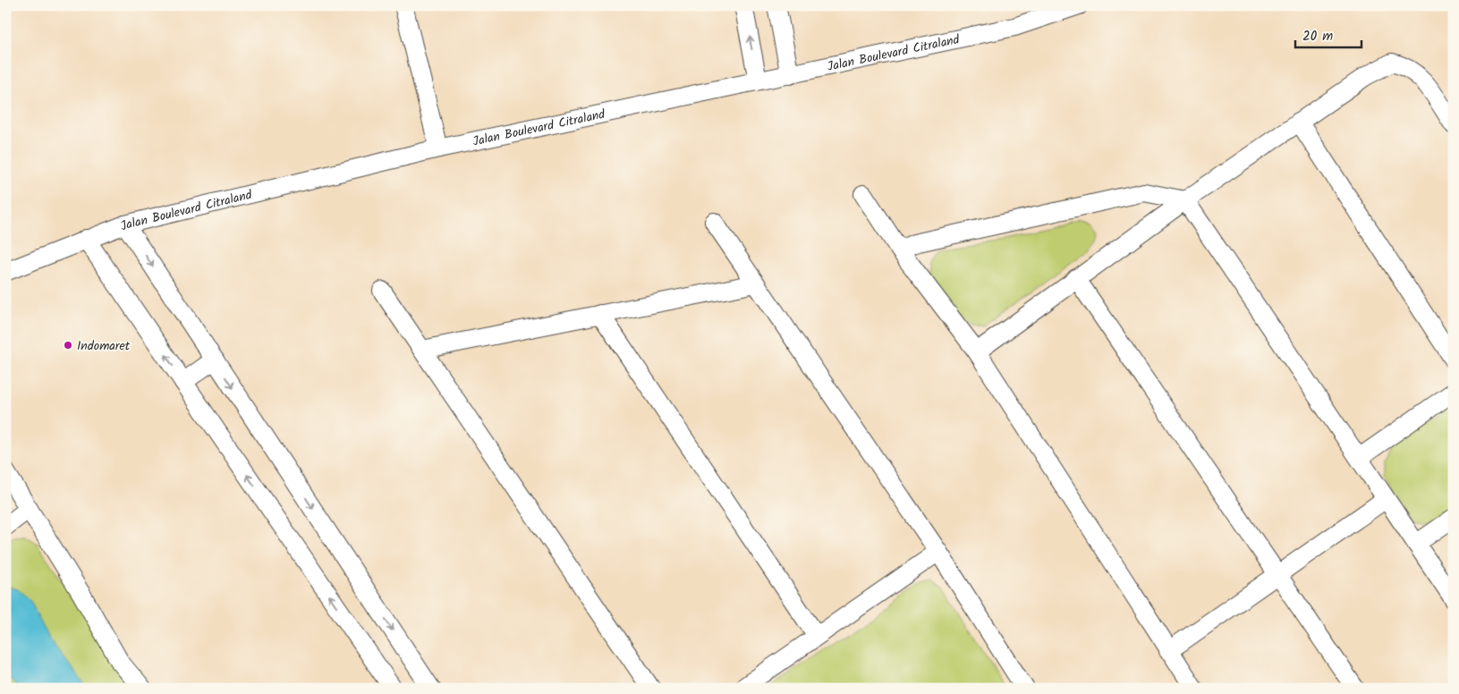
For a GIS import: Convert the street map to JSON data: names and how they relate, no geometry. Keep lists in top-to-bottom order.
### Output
{
  "streets": {
    "street": ["Jalan Boulevard Citraland"]
  },
  "places": ["Indomaret"],
  "scale_bar": "20 m"
}
